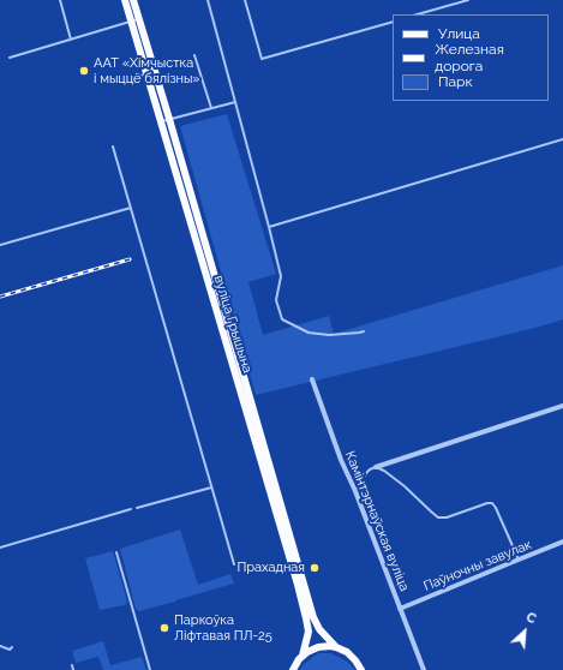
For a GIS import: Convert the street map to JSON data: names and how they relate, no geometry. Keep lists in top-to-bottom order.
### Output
{
  "streets": {
    "main road": ["вуліца Грышына"],
    "street": ["Камінтэрнаўская вуліца", "Паўночны завулак"]
  },
  "crossings": [
    ["Камінтэрнаўская вуліца", "Паўночны завулак"]
  ],
  "places": ["ААТ «Хімчыстка і мыццё бялізны»", "Прахадная", "Паркоўка Ліфтавая ПЛ-25"],
  "legend": ["Улица", "Железная дорога", "Парк"],
  "north": "top right"
}
